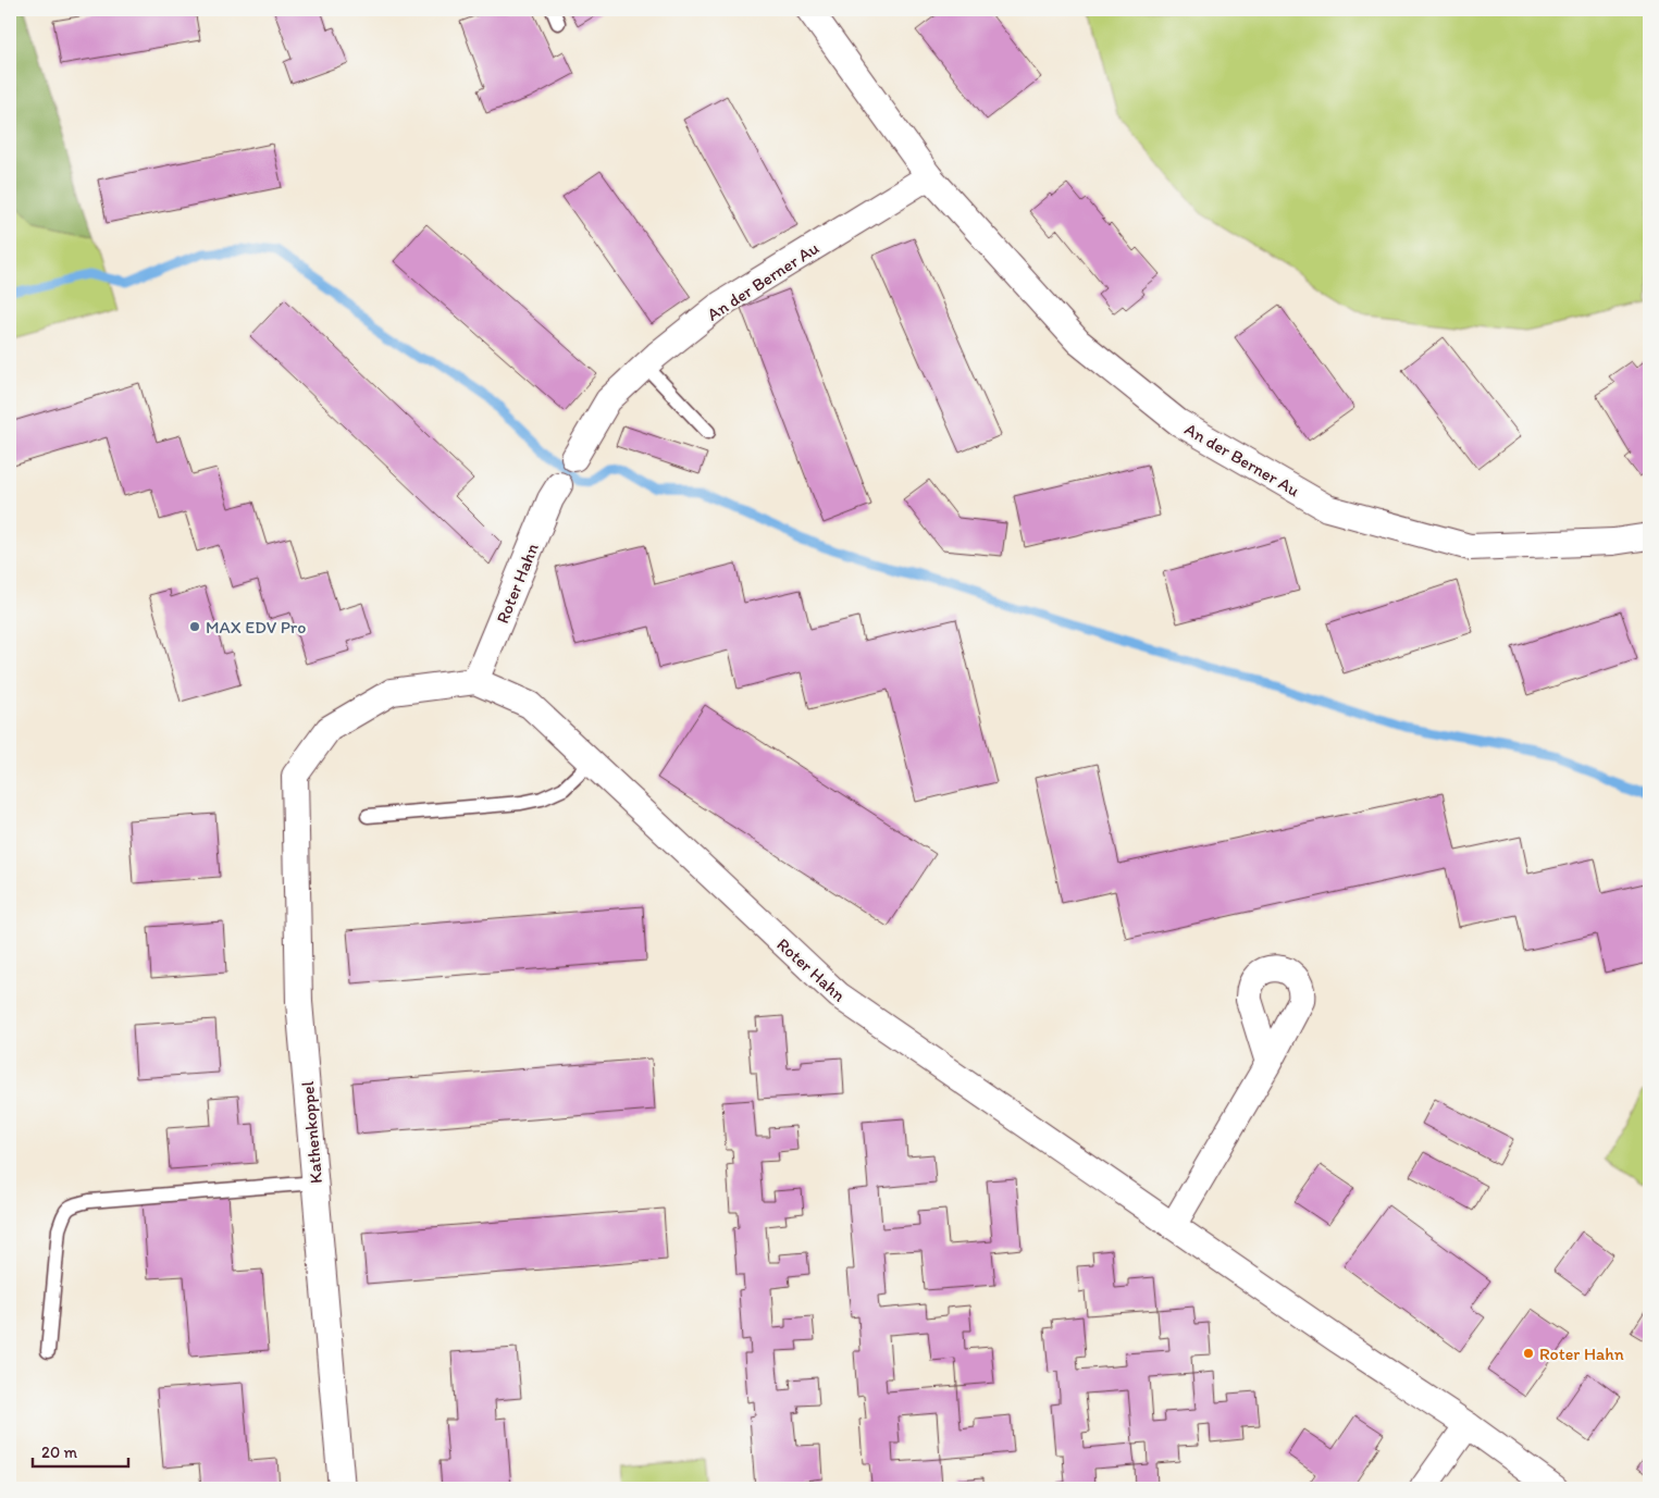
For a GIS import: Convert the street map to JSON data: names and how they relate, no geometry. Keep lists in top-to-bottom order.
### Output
{
  "streets": {
    "street": ["An der Berner Au", "Roter Hahn", "Kathenkoppel"]
  },
  "crossings": [
    ["Roter Hahn", "Kathenkoppel"]
  ],
  "places": ["MAX EDV Pro", "Roter Hahn"],
  "scale_bar": "20 m"
}
